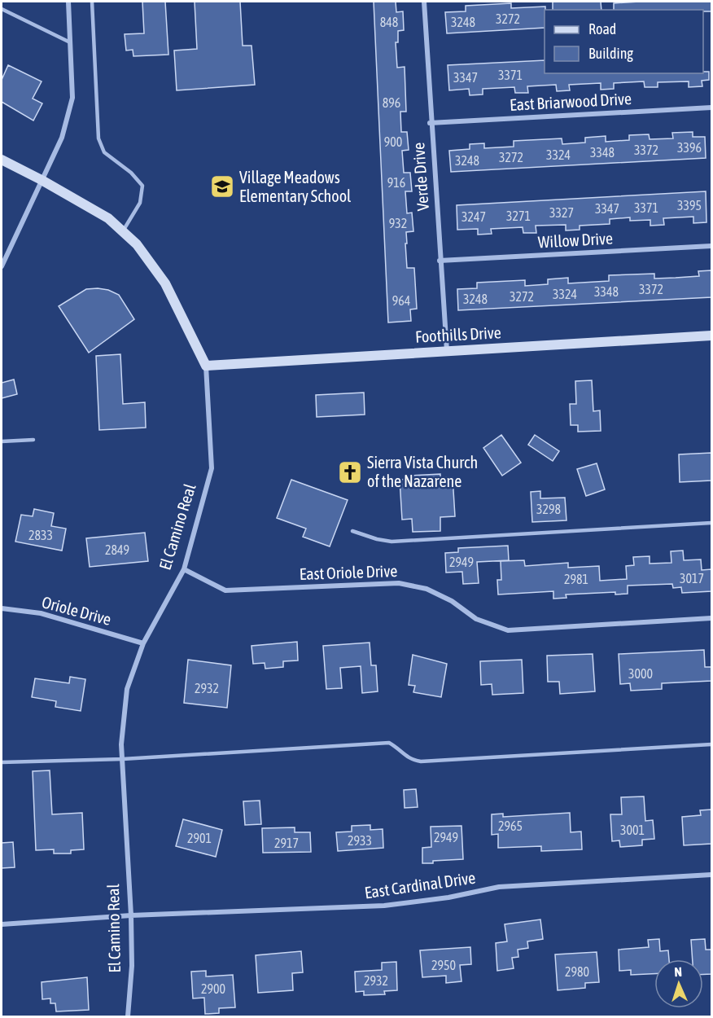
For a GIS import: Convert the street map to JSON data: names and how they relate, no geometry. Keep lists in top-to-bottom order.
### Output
{
  "streets": {
    "street": [
      "East Briarwood Drive",
      "Verde Drive",
      "Willow Drive",
      "Foothills Drive",
      "El Camino Real",
      "East Oriole Drive",
      "Oriole Drive",
      "East Cardinal Drive"
    ]
  },
  "crossings": [
    ["East Briarwood Drive", "Verde Drive"],
    ["Verde Drive", "Willow Drive"],
    ["Verde Drive", "Foothills Drive"],
    ["Foothills Drive", "El Camino Real"],
    ["El Camino Real", "East Oriole Drive"],
    ["El Camino Real", "Oriole Drive"],
    ["El Camino Real", "East Cardinal Drive"]
  ],
  "places": {
    "school or university": ["Village Meadows Elementary School"],
    "church": ["Sierra Vista Church of the Nazarene"]
  },
  "house_numbers": [
    "3272",
    "848",
    "3248",
    "3371",
    "3347",
    "896",
    "900",
    "3396",
    "3372",
    "3348",
    "3324",
    "3272",
    "3248",
    "916",
    "3395",
    "3371",
    "3347",
    "3327",
    "3271",
    "3247",
    "932",
    "3372",
    "3348",
    "3324",
    "3272",
    "3248",
    "964",
    "3298",
    "2833",
    "2849",
    "2949",
    "3017",
    "2981",
    "3000",
    "2932",
    "2965",
    "3001",
    "2949",
    "2901",
    "2933",
    "2917",
    "2950",
    "2980",
    "2932",
    "2900"
  ],
  "legend": ["Road", "Building"],
  "north": "top"
}
